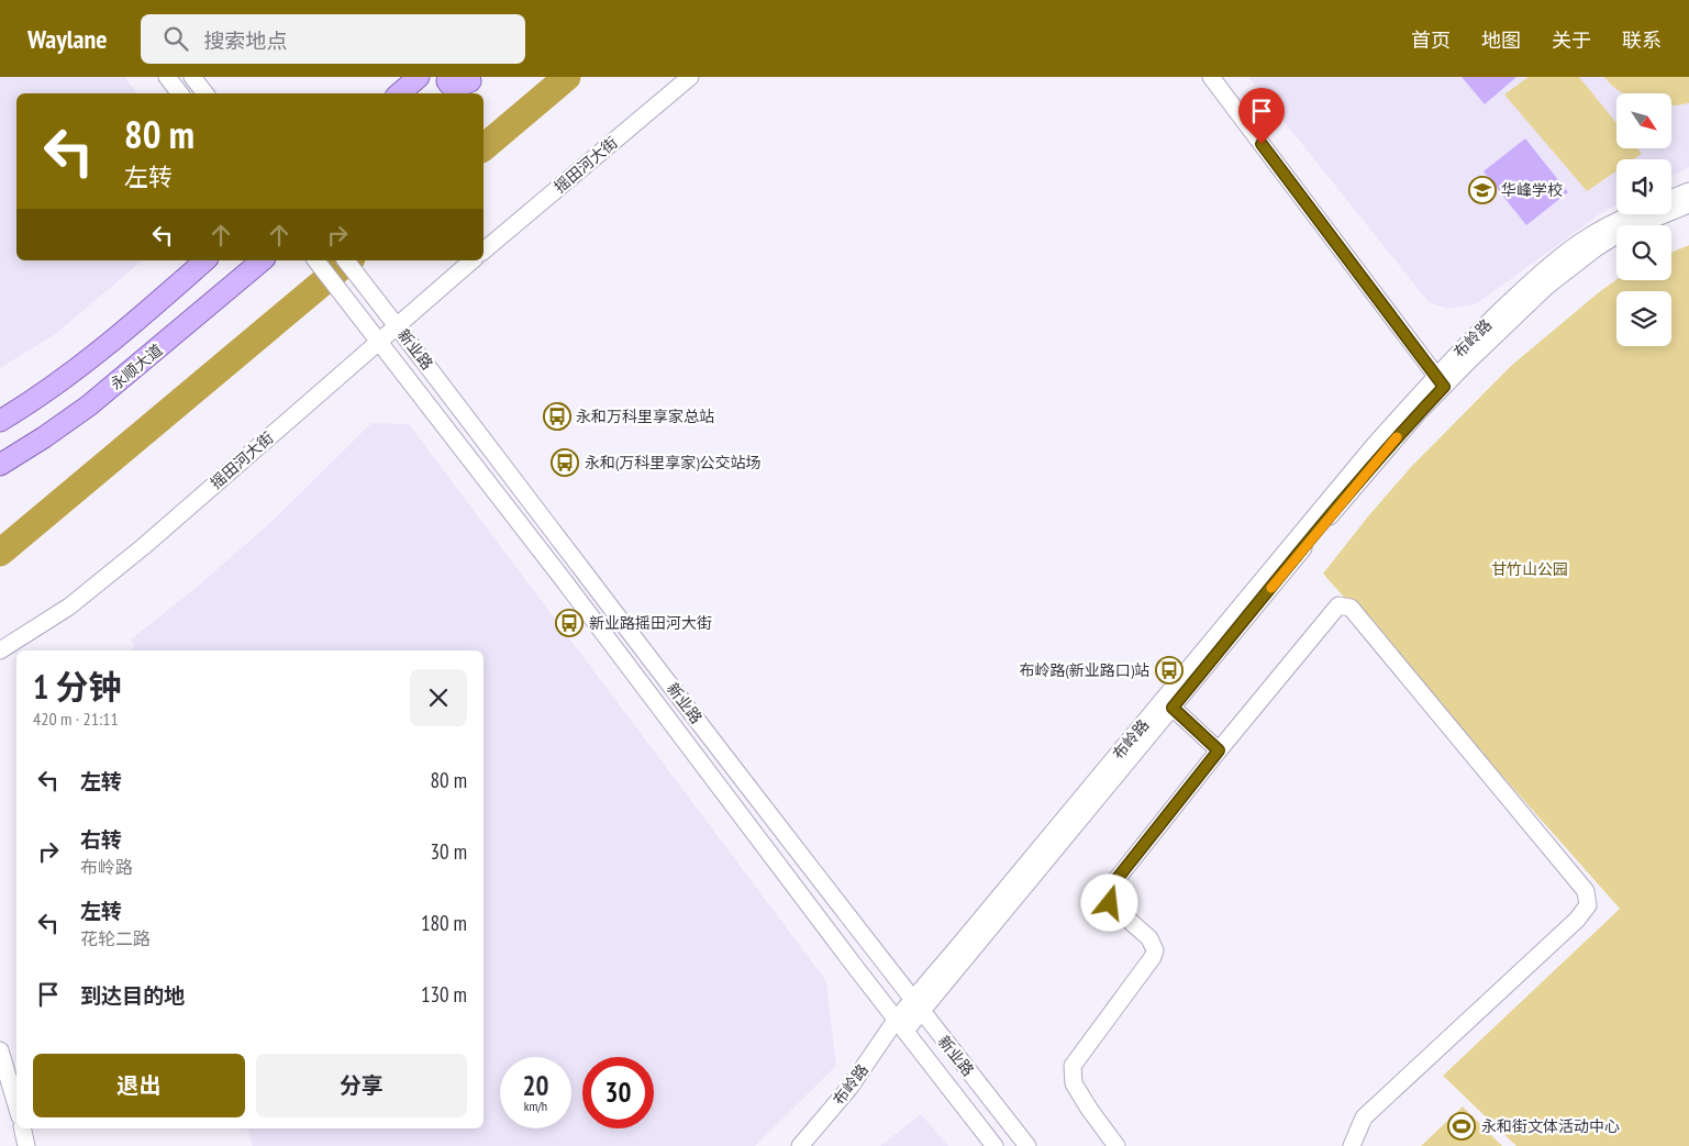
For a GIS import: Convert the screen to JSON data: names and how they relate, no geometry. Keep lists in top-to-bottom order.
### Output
{
  "streets": {
    "main road": ["永顺大道"],
    "street": ["摇田河大街", "布岭路", "新业路"]
  },
  "crossings": [
    ["摇田河大街", "新业路"],
    ["布岭路", "新业路"]
  ],
  "parks": ["甘竹山公园"],
  "places": {
    "school or university": ["华峰学校"],
    "bus stop": [
      "永和万科里享家总站",
      "永和(万科里享家)公交站场",
      "新业路摇田河大街",
      "布岭路(新业路口)站"
    ],
    "sports": ["永和街文体活动中心"]
  },
  "north": "bottom right",
  "page": {
    "header": "Waylane",
    "search": "搜索地点",
    "nav": [
      "首页",
      "地图",
      "关于",
      "联系"
    ],
    "turn": ["80 m", "左转"],
    "heading": ["1 分钟", "420 m · 21:11"],
    "list": [
      {
        "name": "左转",
        "value": "80 m"
      },
      {
        "name": "右转",
        "note": "布岭路",
        "value": "30 m"
      },
      {
        "name": "左转",
        "note": "花轮二路",
        "value": "180 m"
      },
      {
        "name": "到达目的地",
        "value": "130 m"
      }
    ],
    "buttons": ["退出", "分享"],
    "speed": "20 km/h",
    "limit": "30"
  }
}
